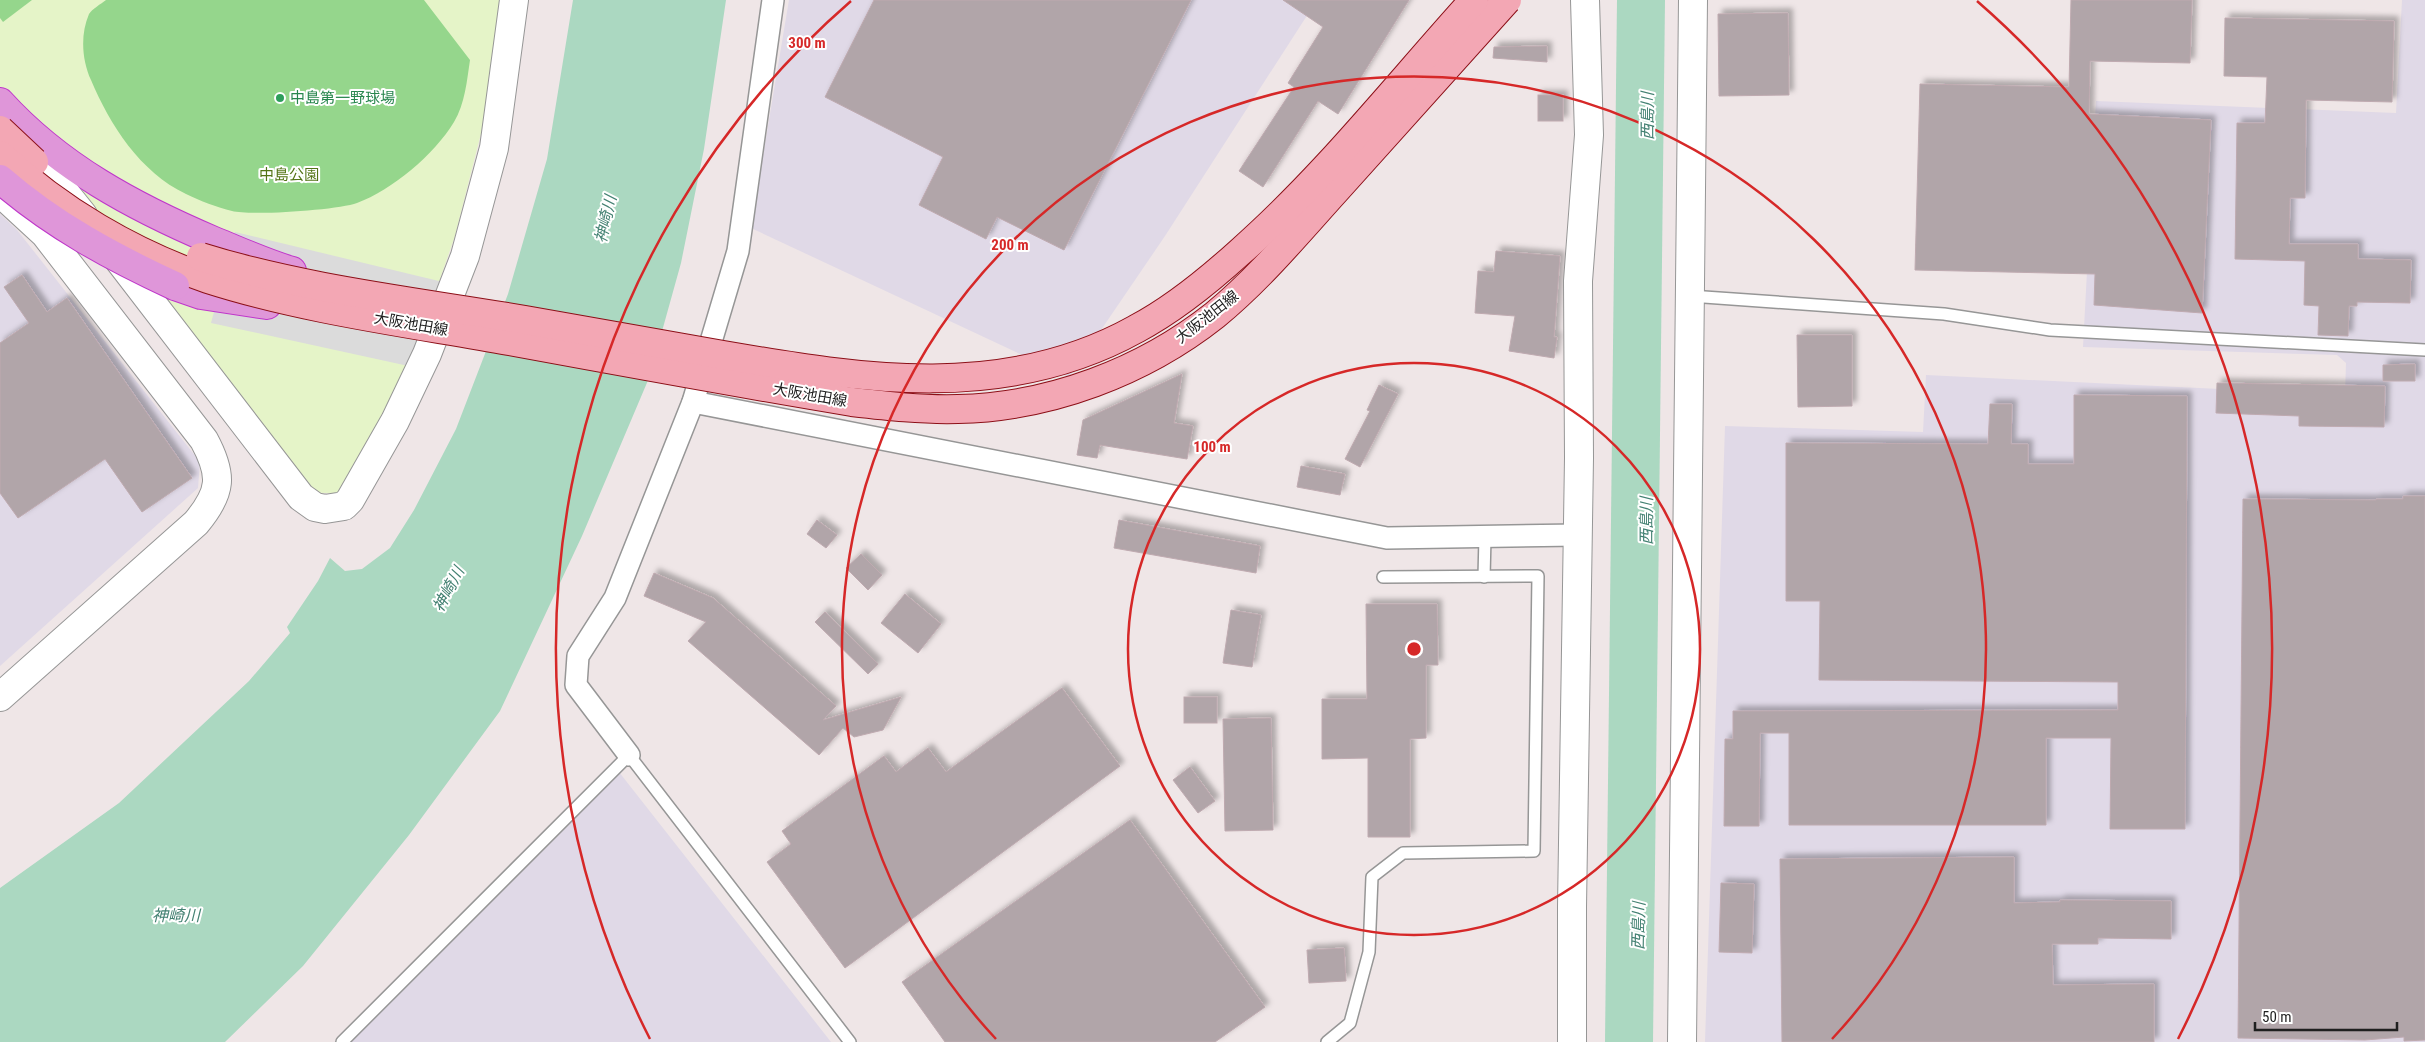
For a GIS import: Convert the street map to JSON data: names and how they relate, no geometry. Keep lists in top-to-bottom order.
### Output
{
  "streets": {
    "main road": ["大阪池田線"]
  },
  "water": ["西島川", "神崎川"],
  "parks": ["中島公園"],
  "places": ["中島第一野球場"],
  "scale_bar": "50 m",
  "rings": ["300 m", "200 m", "100 m"]
}
